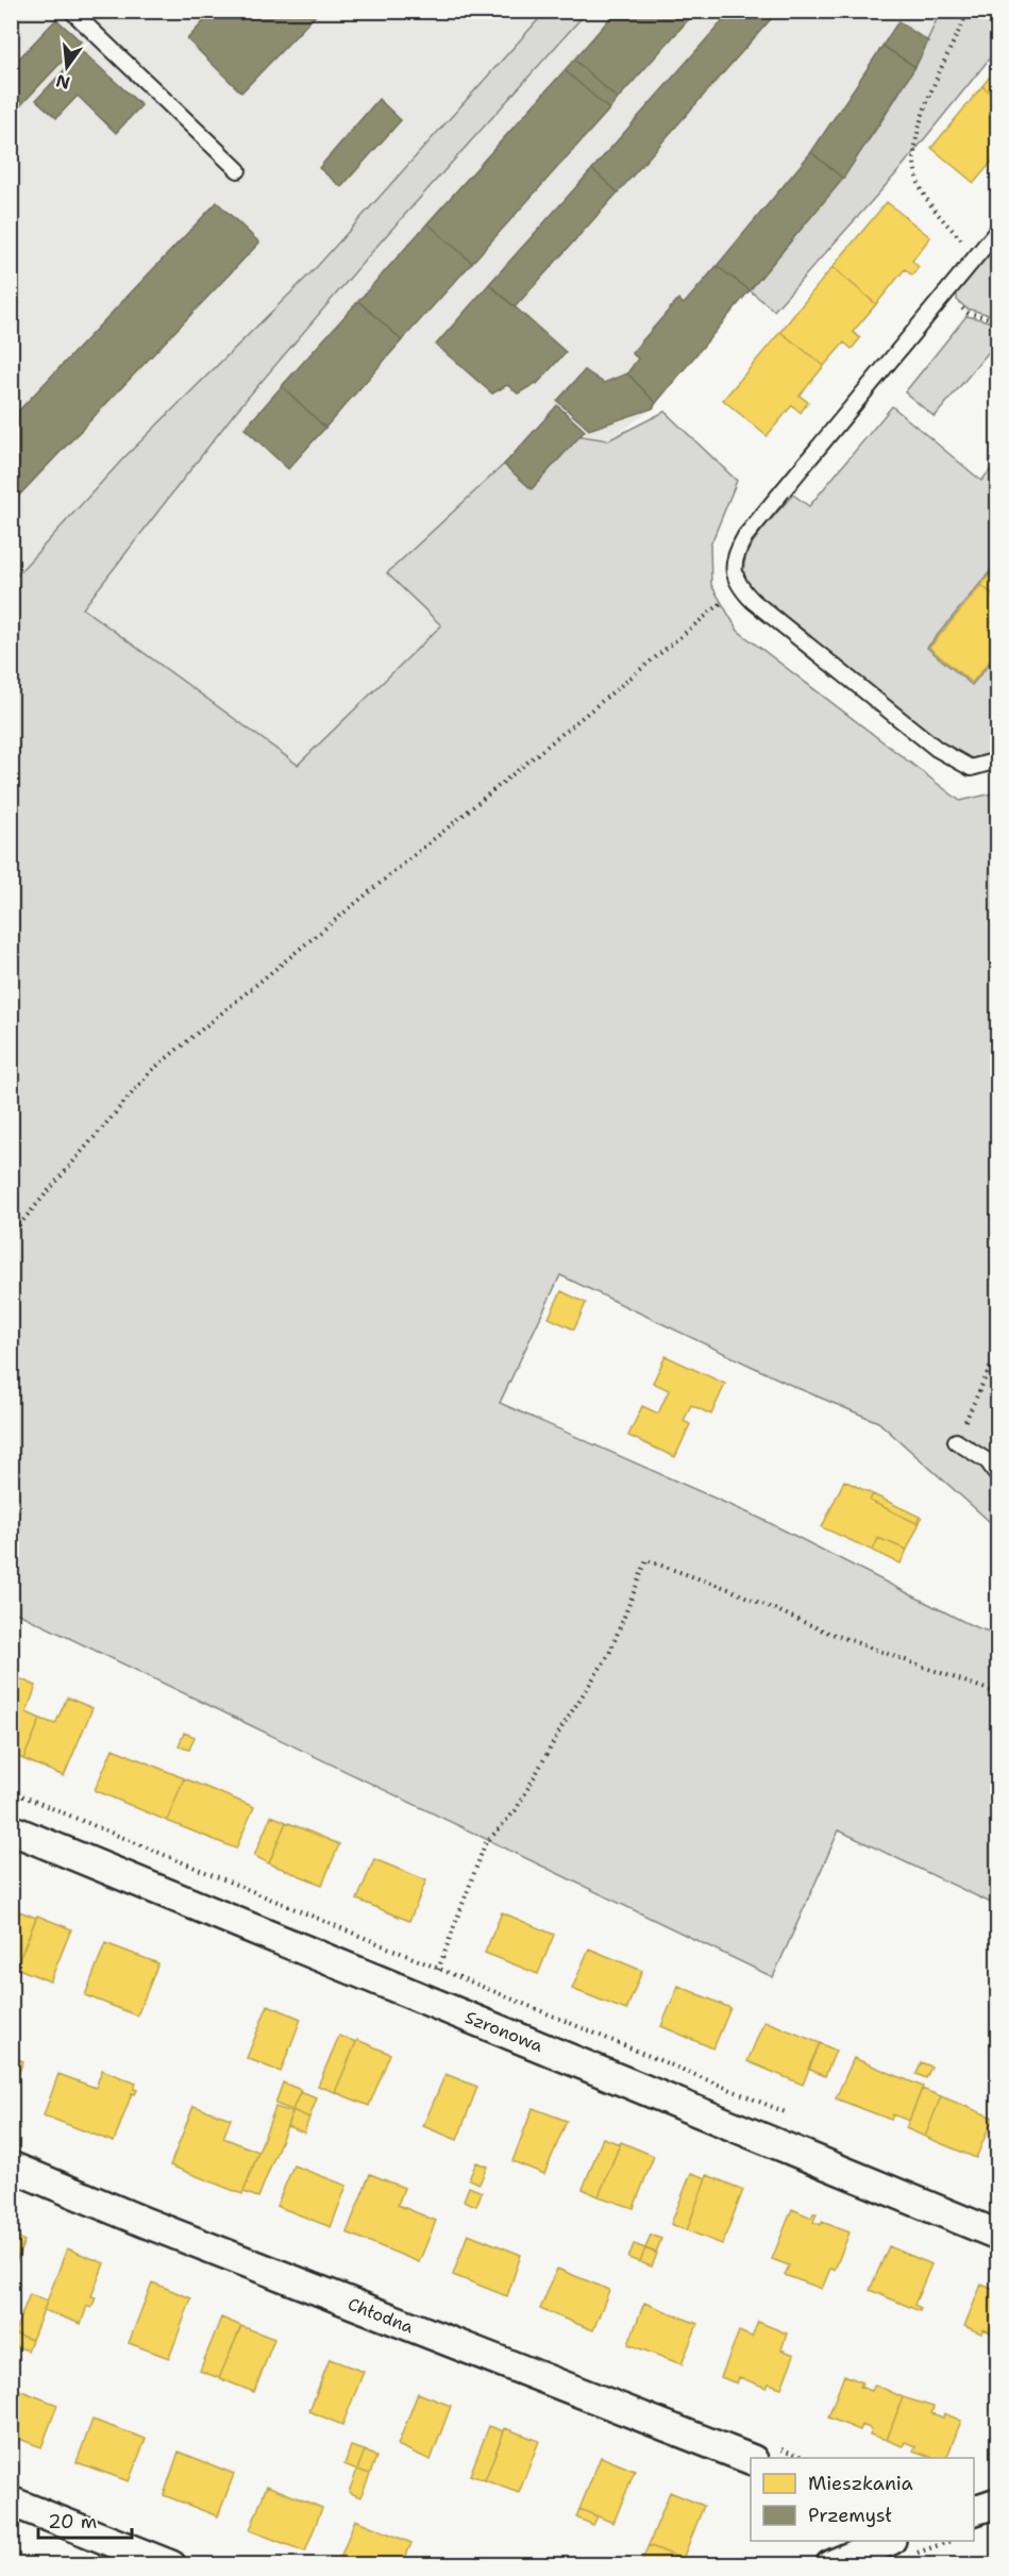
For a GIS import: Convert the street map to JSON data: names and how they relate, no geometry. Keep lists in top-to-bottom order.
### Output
{
  "streets": {
    "street": ["Szronowa", "Chłodna"]
  },
  "legend": ["Mieszkania", "Przemysł"],
  "scale_bar": "20 m",
  "north": "bottom"
}
